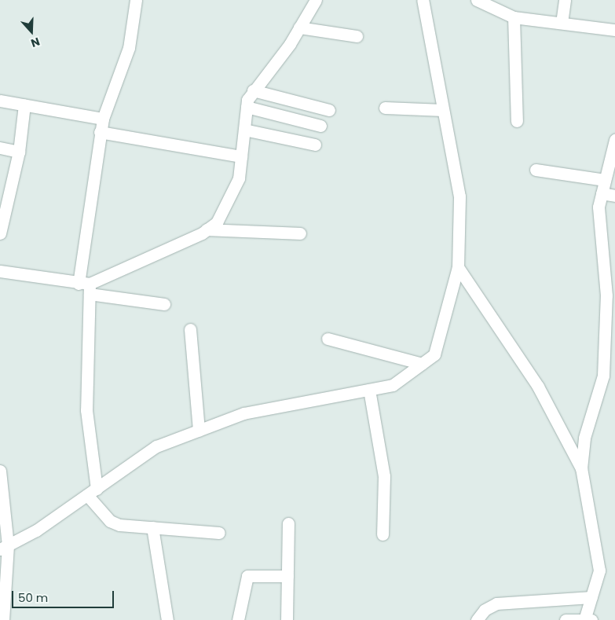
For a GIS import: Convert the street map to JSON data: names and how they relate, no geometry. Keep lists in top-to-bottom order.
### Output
{
  "scale_bar": "50 m",
  "north": "bottom"
}
